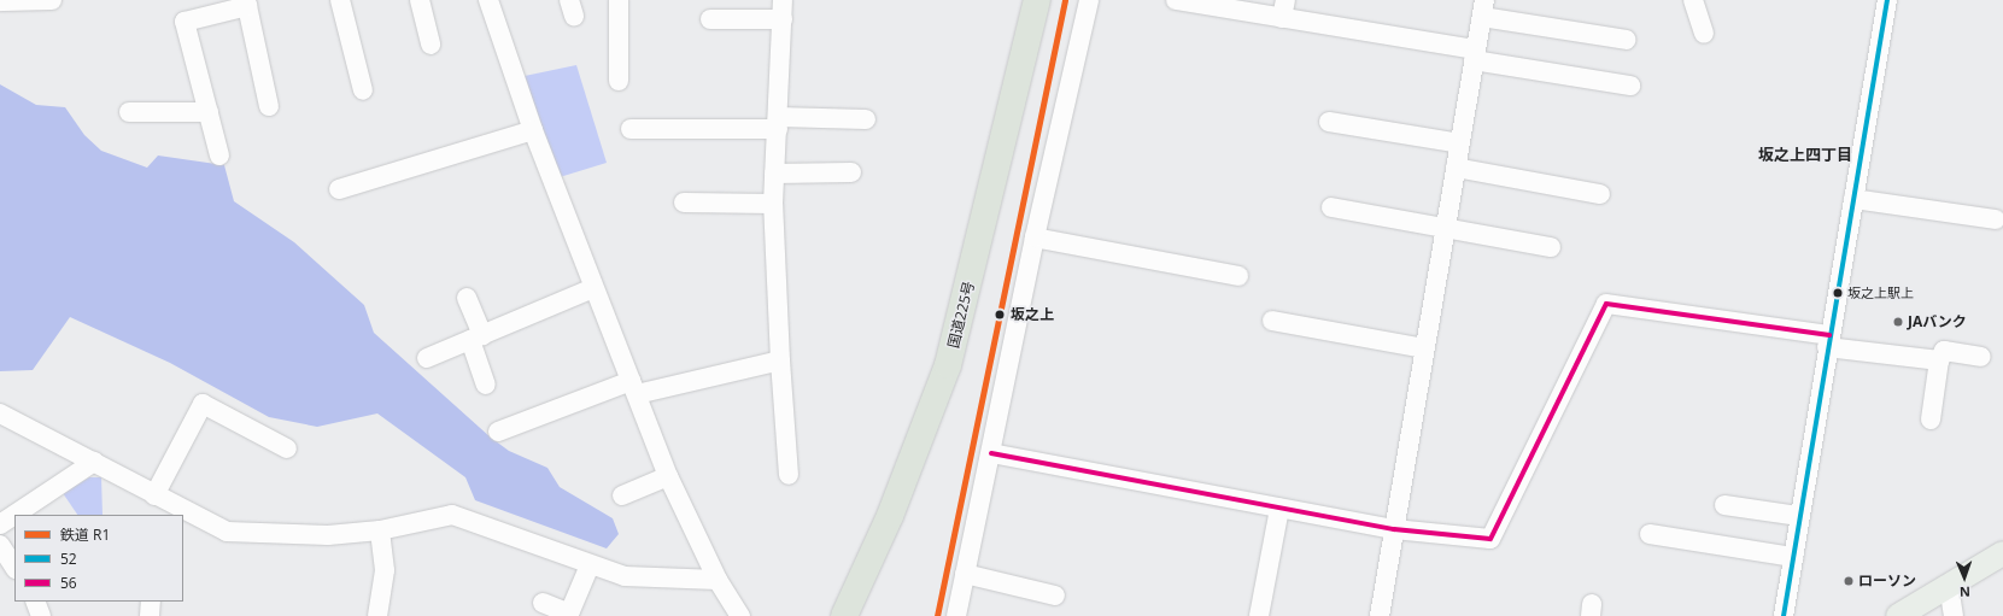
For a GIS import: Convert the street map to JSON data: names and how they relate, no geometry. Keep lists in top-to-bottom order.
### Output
{
  "streets": {
    "highway": ["国道225号"]
  },
  "districts": ["坂之上四丁目"],
  "places": [
    "坂之上駅上",
    "坂之上",
    "JAバンク",
    "ローソン"
  ],
  "lines": ["rail line R1", "transit line 52", "transit line 56"],
  "legend": ["鉄道 R1", "52", "56"],
  "north": "bottom"
}
